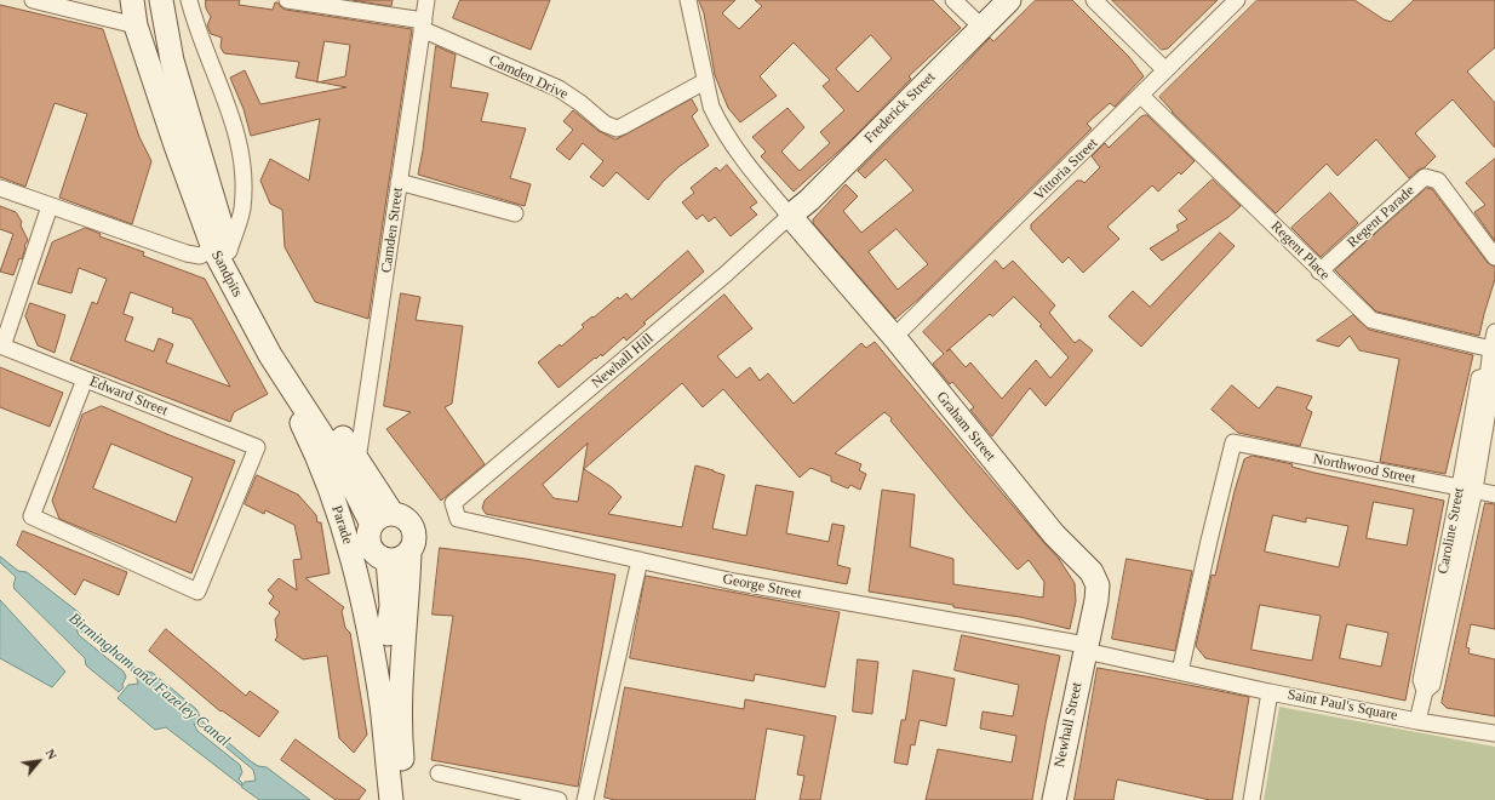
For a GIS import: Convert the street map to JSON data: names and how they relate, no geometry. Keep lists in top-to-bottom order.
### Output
{
  "streets": {
    "main road": [
      "Frederick Street",
      "Sandpits",
      "Graham Street",
      "Parade",
      "Newhall Street"
    ],
    "street": [
      "Camden Drive",
      "Vittoria Street",
      "Regent Parade",
      "Camden Street",
      "Regent Place",
      "Newhall Hill",
      "Edward Street",
      "Northwood Street",
      "Caroline Street",
      "George Street",
      "Saint Paul's Square"
    ]
  },
  "crossings": [
    ["Camden Drive", "Camden Street"],
    ["Frederick Street", "Newhall Hill"],
    ["Frederick Street", "Graham Street"],
    ["Vittoria Street", "Regent Place"],
    ["Vittoria Street", "Graham Street"],
    ["Regent Parade", "Regent Place"],
    ["Camden Street", "Sandpits"],
    ["Regent Place", "Caroline Street"],
    ["Sandpits", "Parade"],
    ["Newhall Hill", "Graham Street"],
    ["Newhall Hill", "George Street"],
    ["Graham Street", "George Street"],
    ["Graham Street", "Newhall Street"],
    ["Northwood Street", "Caroline Street"],
    ["Northwood Street", "George Street"],
    ["Caroline Street", "Saint Paul's Square"],
    ["George Street", "Saint Paul's Square"],
    ["George Street", "Newhall Street"]
  ],
  "water": ["Birmingham and Fazeley Canal"],
  "north": "top right"
}
